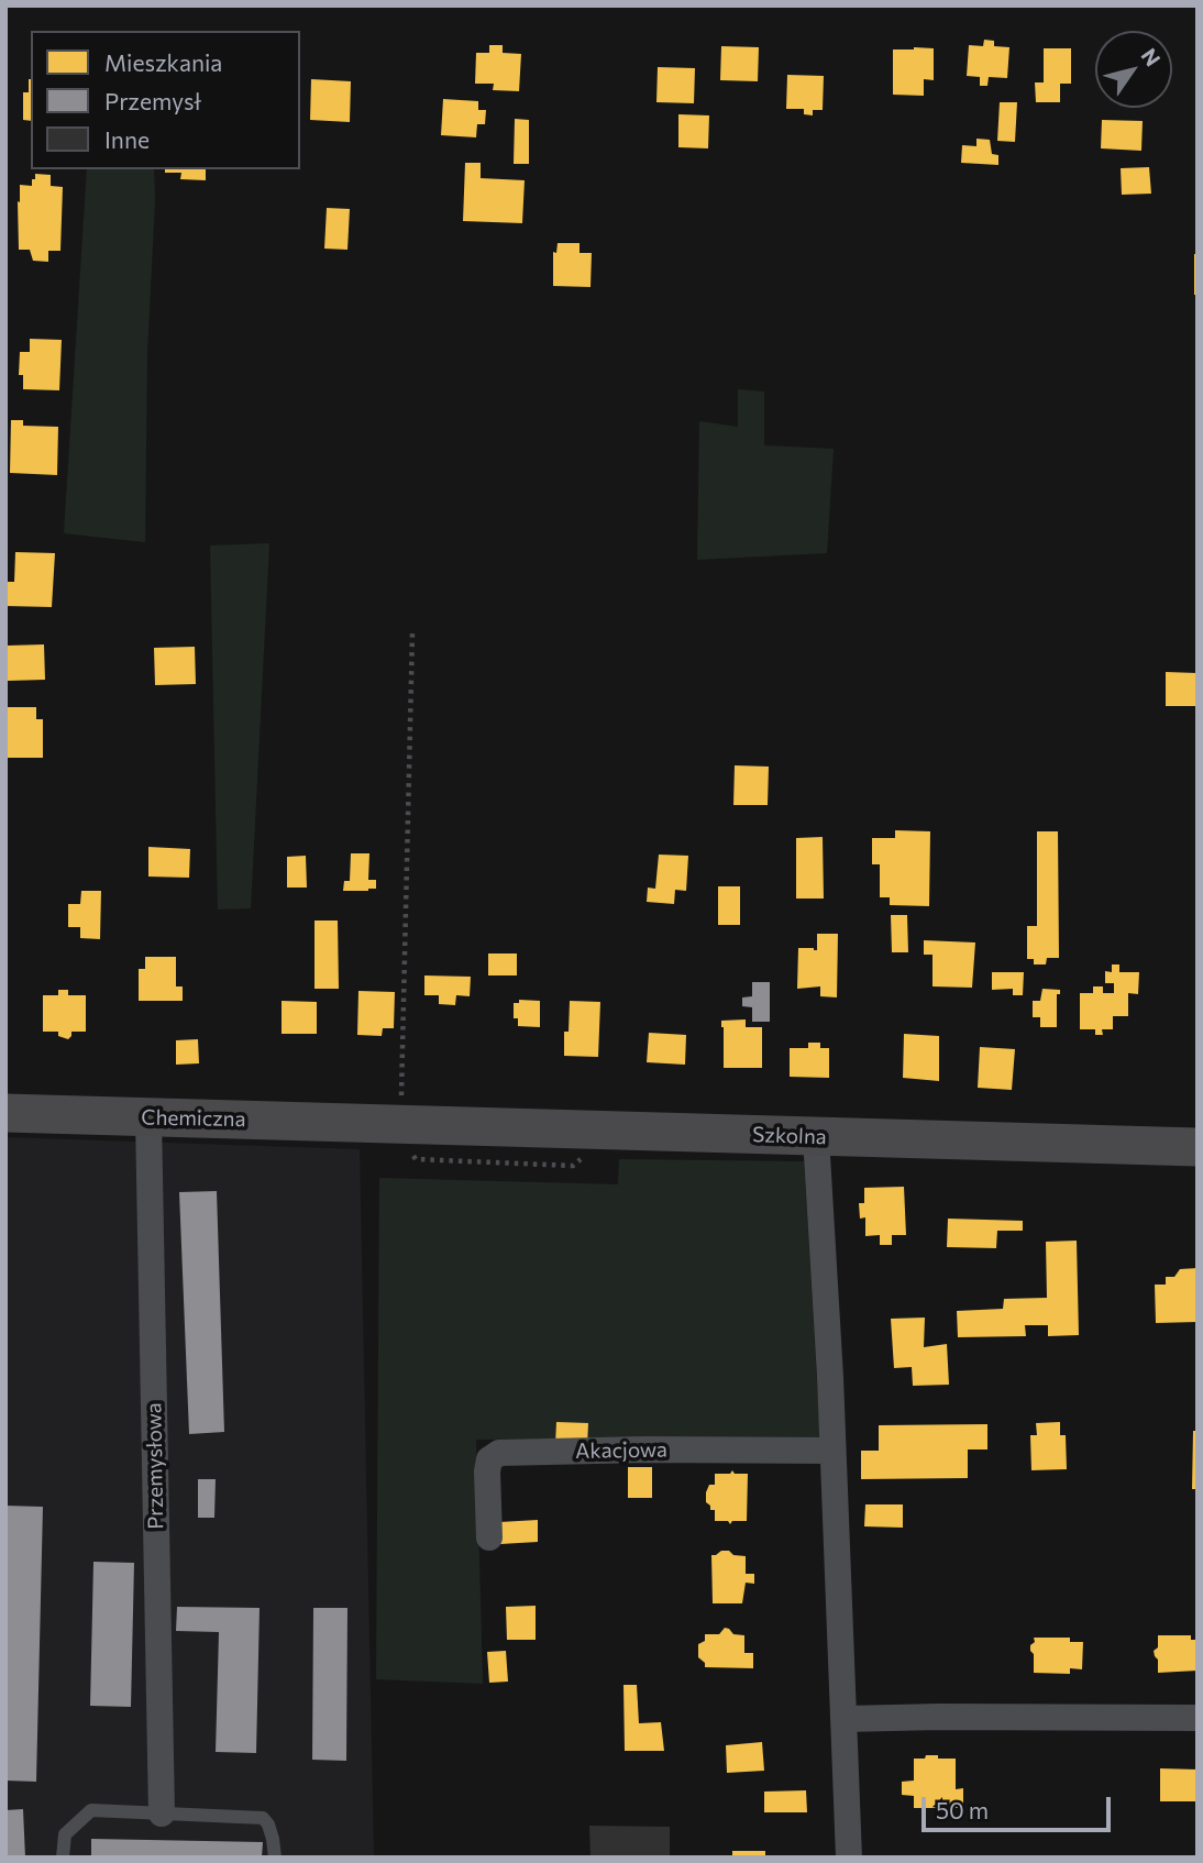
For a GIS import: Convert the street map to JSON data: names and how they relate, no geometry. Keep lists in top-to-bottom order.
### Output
{
  "streets": {
    "street": [
      "Chemiczna",
      "Szkolna",
      "Akacjowa",
      "Przemysłowa"
    ]
  },
  "crossings": [
    ["Chemiczna", "Szkolna"],
    ["Chemiczna", "Przemysłowa"]
  ],
  "legend": ["Mieszkania", "Przemysł", "Inne"],
  "scale_bar": "50 m",
  "north": "top right"
}
